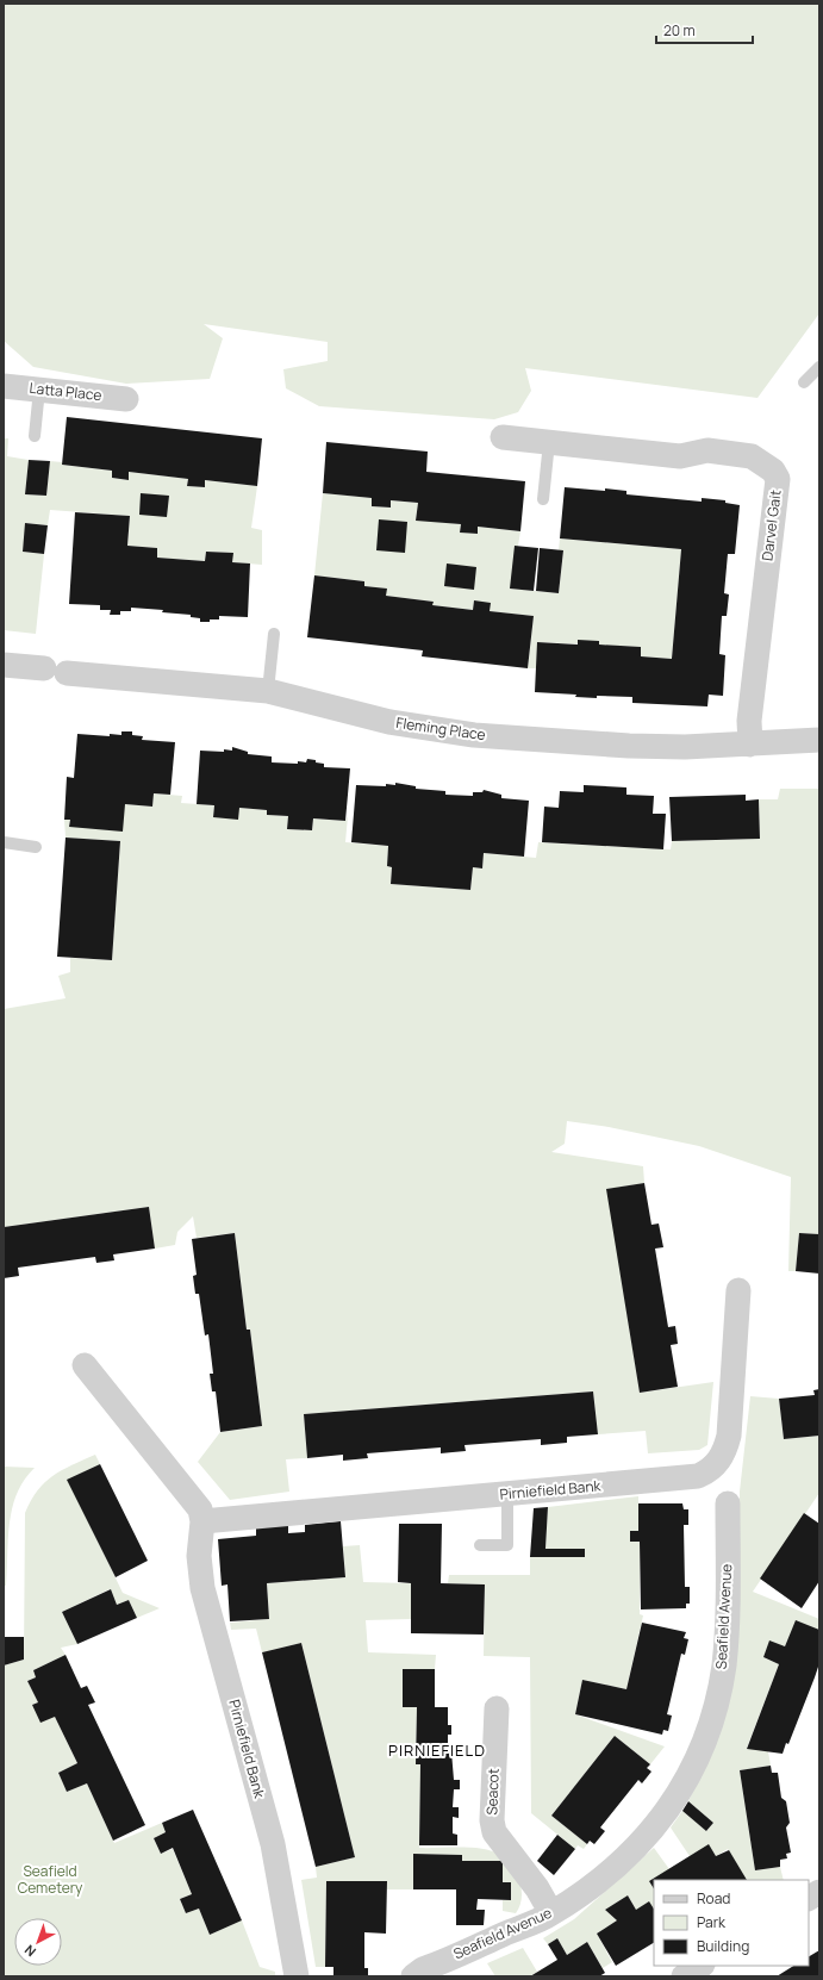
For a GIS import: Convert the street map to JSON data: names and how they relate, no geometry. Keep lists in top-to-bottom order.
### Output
{
  "streets": {
    "street": [
      "Latta Place",
      "Darvel Gait",
      "Fleming Place",
      "Pirniefield Bank",
      "Seafield Avenue",
      "Seacot"
    ]
  },
  "crossings": [
    ["Darvel Gait", "Fleming Place"],
    ["Seafield Avenue", "Seacot"]
  ],
  "districts": ["PIRNIEFIELD"],
  "parks": ["Seafield Cemetery"],
  "legend": ["Road", "Park", "Building"],
  "scale_bar": "20 m",
  "north": "bottom left"
}
